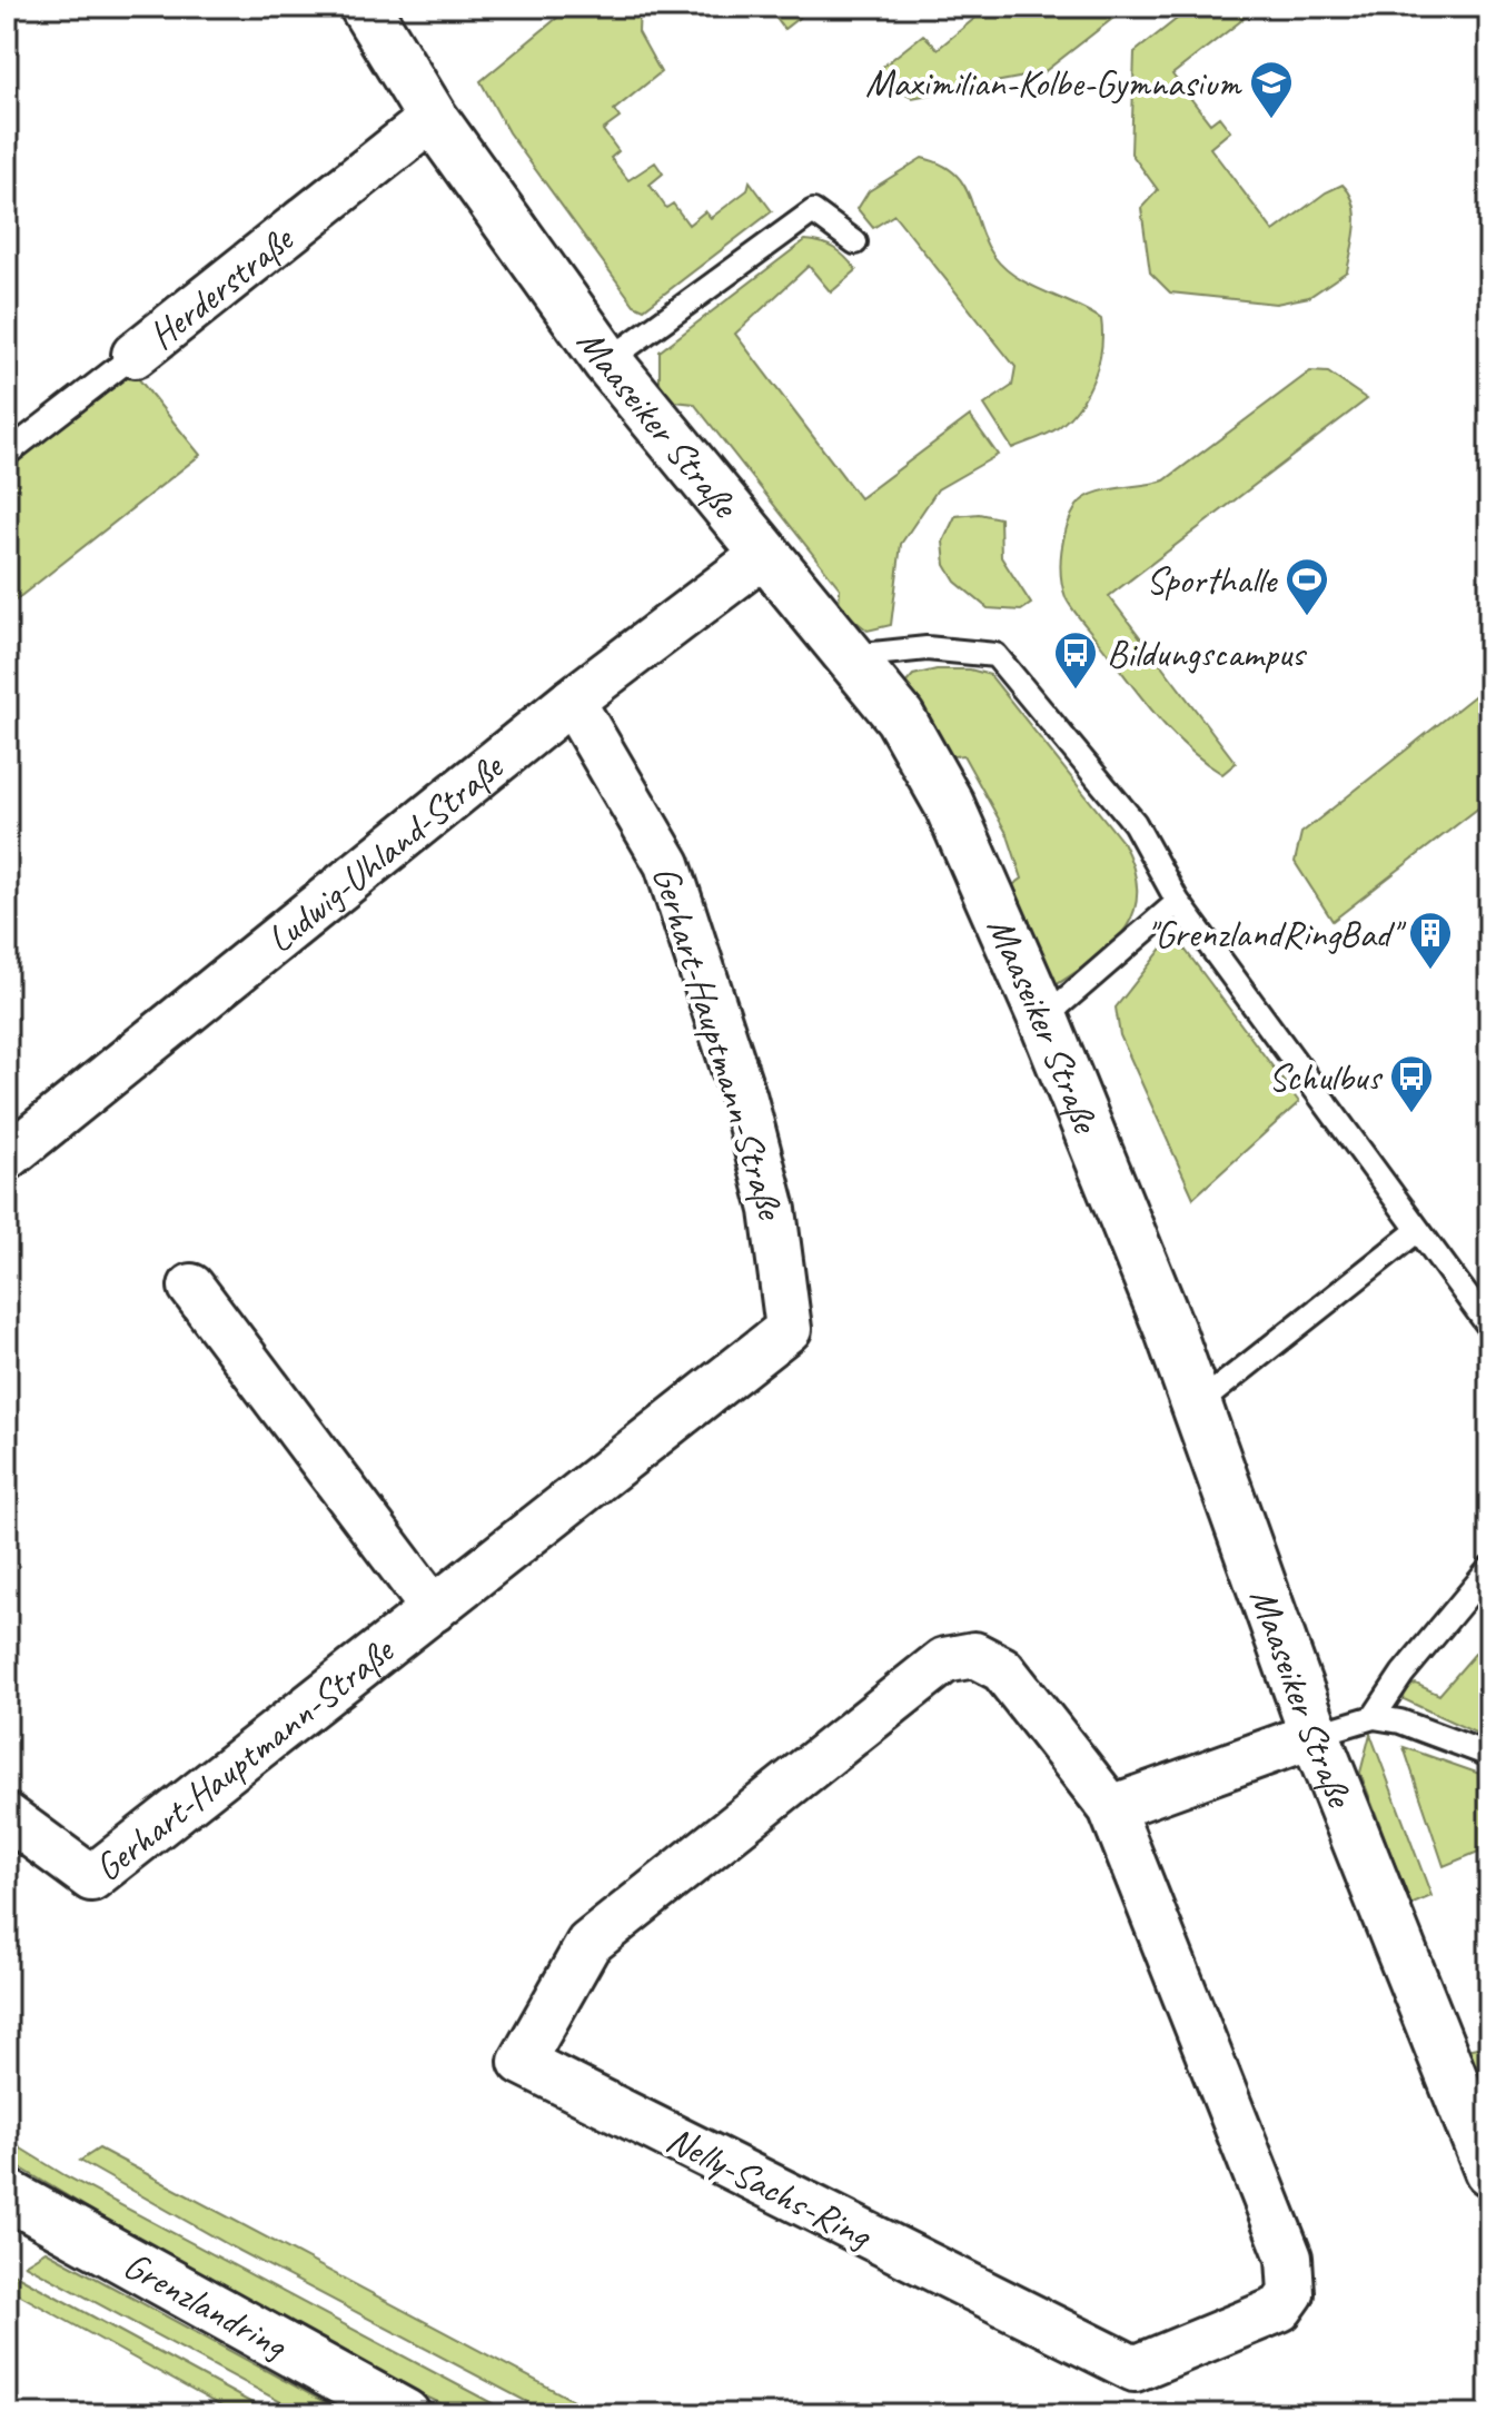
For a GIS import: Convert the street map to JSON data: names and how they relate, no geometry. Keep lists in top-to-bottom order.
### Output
{
  "streets": {
    "street": [
      "Herderstraße",
      "Maaseiker Straße",
      "Ludwig-Uhland-Straße",
      "Gerhart-Hauptmann-Straße",
      "Nelly-Sachs-Ring",
      "Grenzlandring"
    ]
  },
  "crossings": [
    ["Herderstraße", "Maaseiker Straße"],
    ["Maaseiker Straße", "Ludwig-Uhland-Straße"],
    ["Ludwig-Uhland-Straße", "Gerhart-Hauptmann-Straße"]
  ],
  "places": {
    "school or university": ["Maximilian-Kolbe-Gymnasium"],
    "sports": ["Sporthalle"],
    "bus stop": ["Bildungscampus", "Schulbus"],
    "building": ["\"GrenzlandRingBad\""]
  }
}
